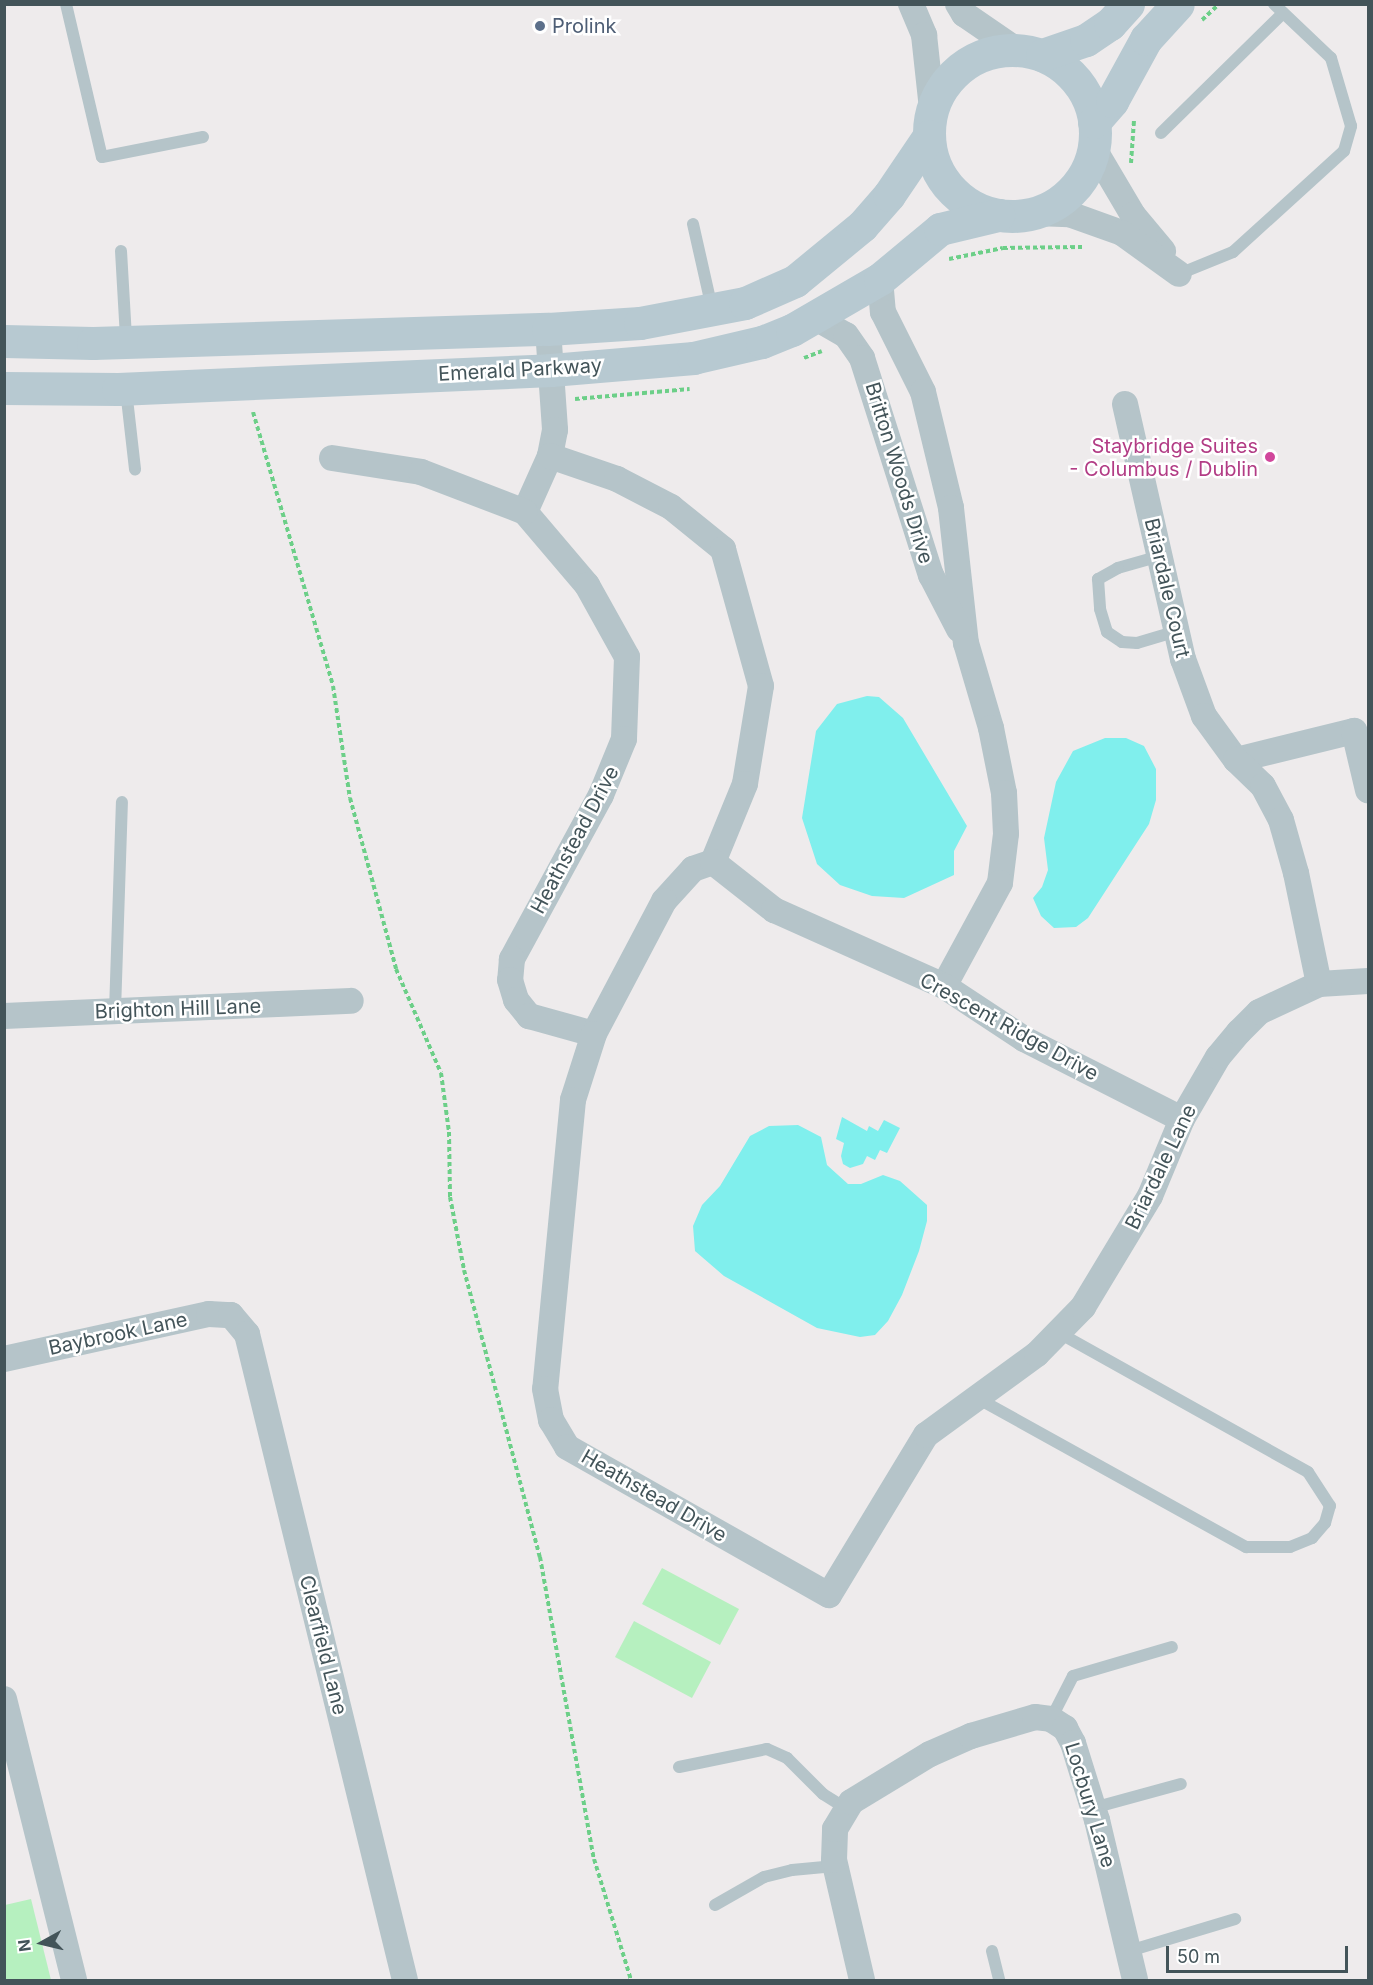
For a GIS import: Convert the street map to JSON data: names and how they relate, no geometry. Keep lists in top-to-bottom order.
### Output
{
  "streets": {
    "main road": ["Emerald Parkway"],
    "street": [
      "Britton Woods Drive",
      "Briardale Court",
      "Heathstead Drive",
      "Brighton Hill Lane",
      "Crescent Ridge Drive",
      "Briardale Lane",
      "Baybrook Lane",
      "Clearfield Lane",
      "Locbury Lane"
    ]
  },
  "crossings": [
    ["Emerald Parkway", "Britton Woods Drive"],
    ["Britton Woods Drive", "Crescent Ridge Drive"],
    ["Briardale Court", "Briardale Lane"],
    ["Heathstead Drive", "Crescent Ridge Drive"],
    ["Heathstead Drive", "Briardale Lane"],
    ["Crescent Ridge Drive", "Briardale Lane"],
    ["Baybrook Lane", "Clearfield Lane"]
  ],
  "places": ["Prolink", "Staybridge Suites - Columbus / Dublin"],
  "scale_bar": "50 m",
  "north": "left"
}
